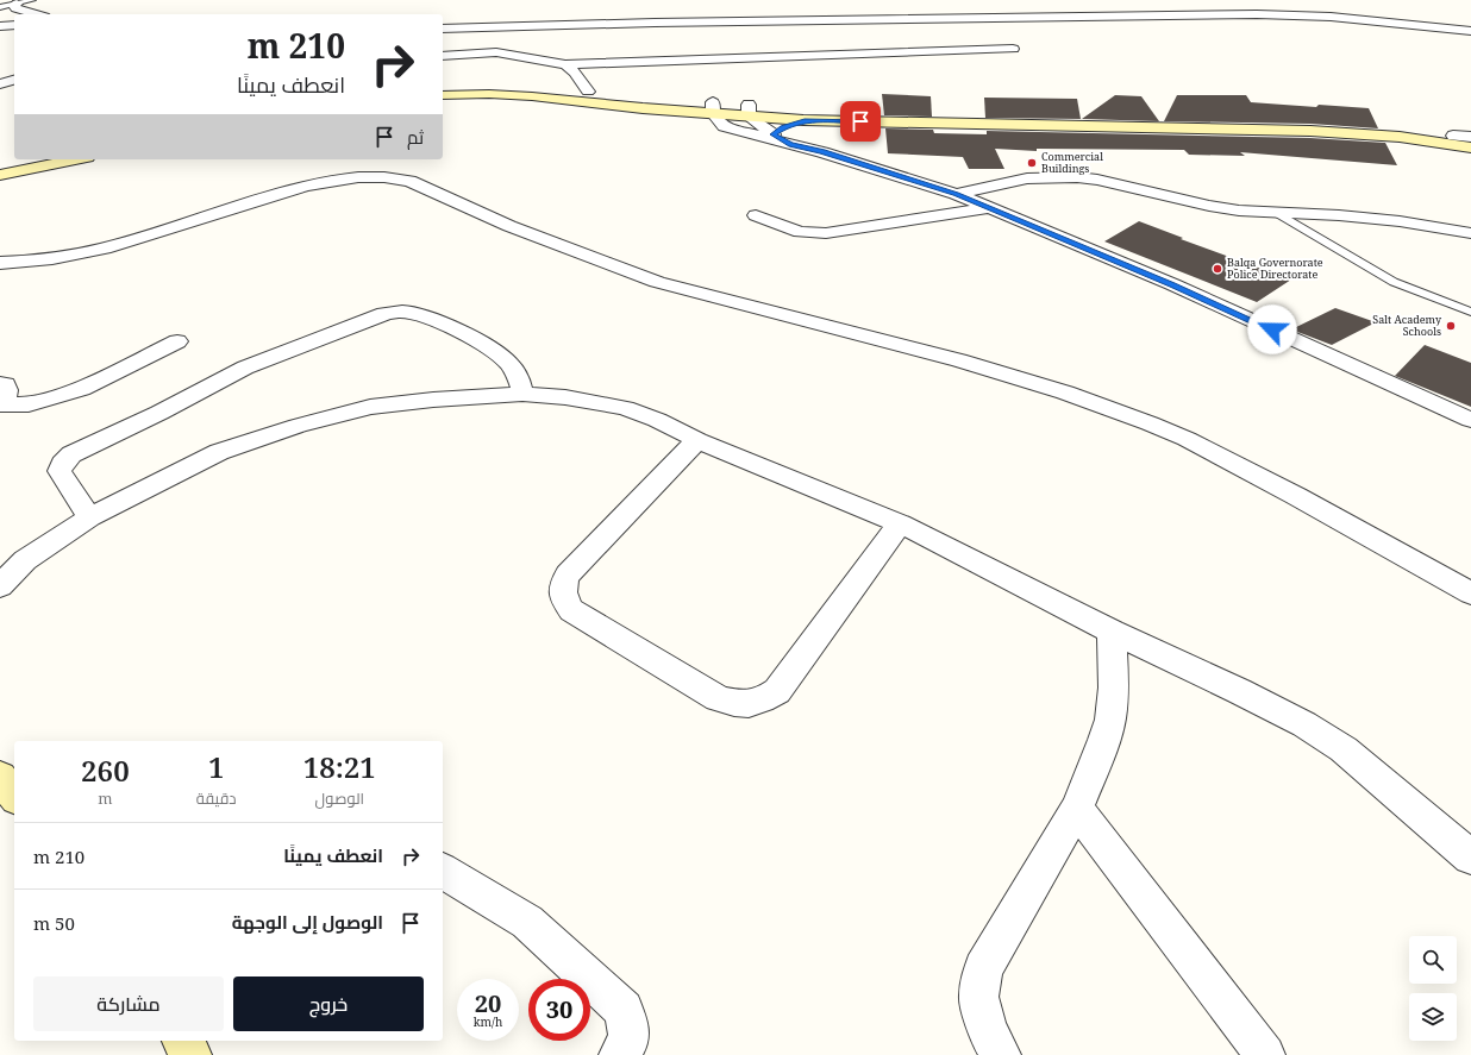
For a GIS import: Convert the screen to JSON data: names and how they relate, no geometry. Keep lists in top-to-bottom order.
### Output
{
  "places": ["Commercial Buildings", "Balqa Governorate Police Directorate", "Salt Academy Schools"],
  "page": {
    "turn": ["210 m", "انعطف يمينًا"],
    "then": "ثم",
    "eta": [
      "18:21",
      "الوصول",
      "1",
      "دقيقة",
      "260",
      "m"
    ],
    "list": [
      {
        "name": "انعطف يمينًا",
        "value": "210 m"
      },
      {
        "name": "الوصول إلى الوجهة",
        "value": "50 m"
      }
    ],
    "buttons": ["خروج", "مشاركة"],
    "speed": "20 km/h",
    "limit": "30"
  }
}
